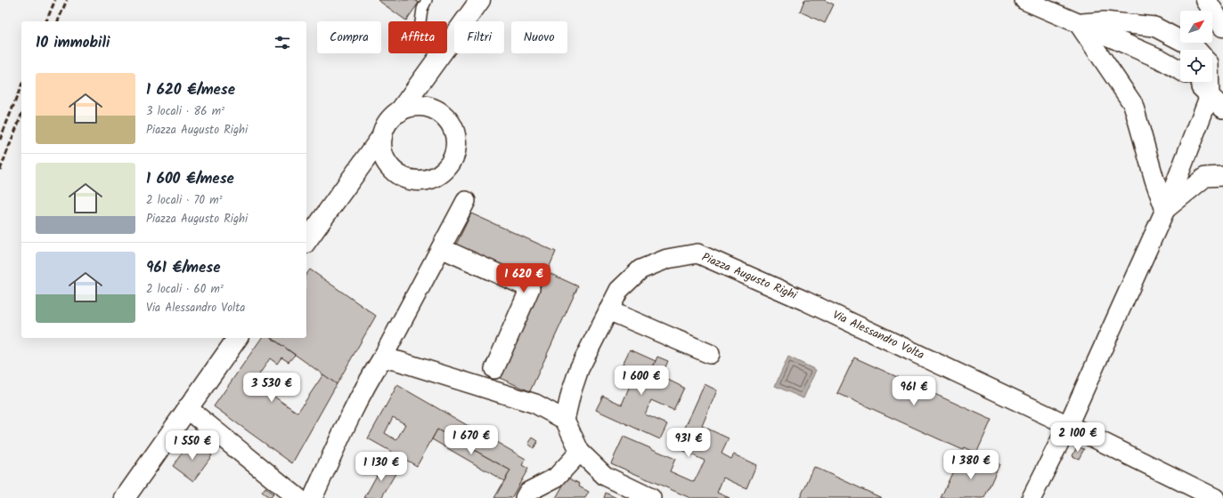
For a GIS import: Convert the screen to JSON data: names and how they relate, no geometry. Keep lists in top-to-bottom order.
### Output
{
  "streets": {
    "street": ["Piazza Augusto Righi", "Via Alessandro Volta"]
  },
  "crossings": [
    ["Piazza Augusto Righi", "Via Alessandro Volta"]
  ],
  "north": "top right",
  "page": {
    "chip": [
      "Compra",
      "Affitta",
      "Filtri",
      "Nuovo"
    ],
    "heading": "10 immobili",
    "list": [
      {
        "name": "1 620 €/mese",
        "note": "3 locali · 86 m² · Piazza Augusto Righi"
      },
      {
        "name": "1 600 €/mese",
        "note": "2 locali · 70 m² · Piazza Augusto Righi"
      },
      {
        "name": "961 €/mese",
        "note": "2 locali · 60 m² · Via Alessandro Volta"
      }
    ],
    "price": [
      "1 620 €",
      "1 600 €",
      "3 530 €",
      "961 €",
      "2 100 €",
      "1 670 €",
      "931 €",
      "1 550 €",
      "1 380 €",
      "1 130 €"
    ]
  }
}
